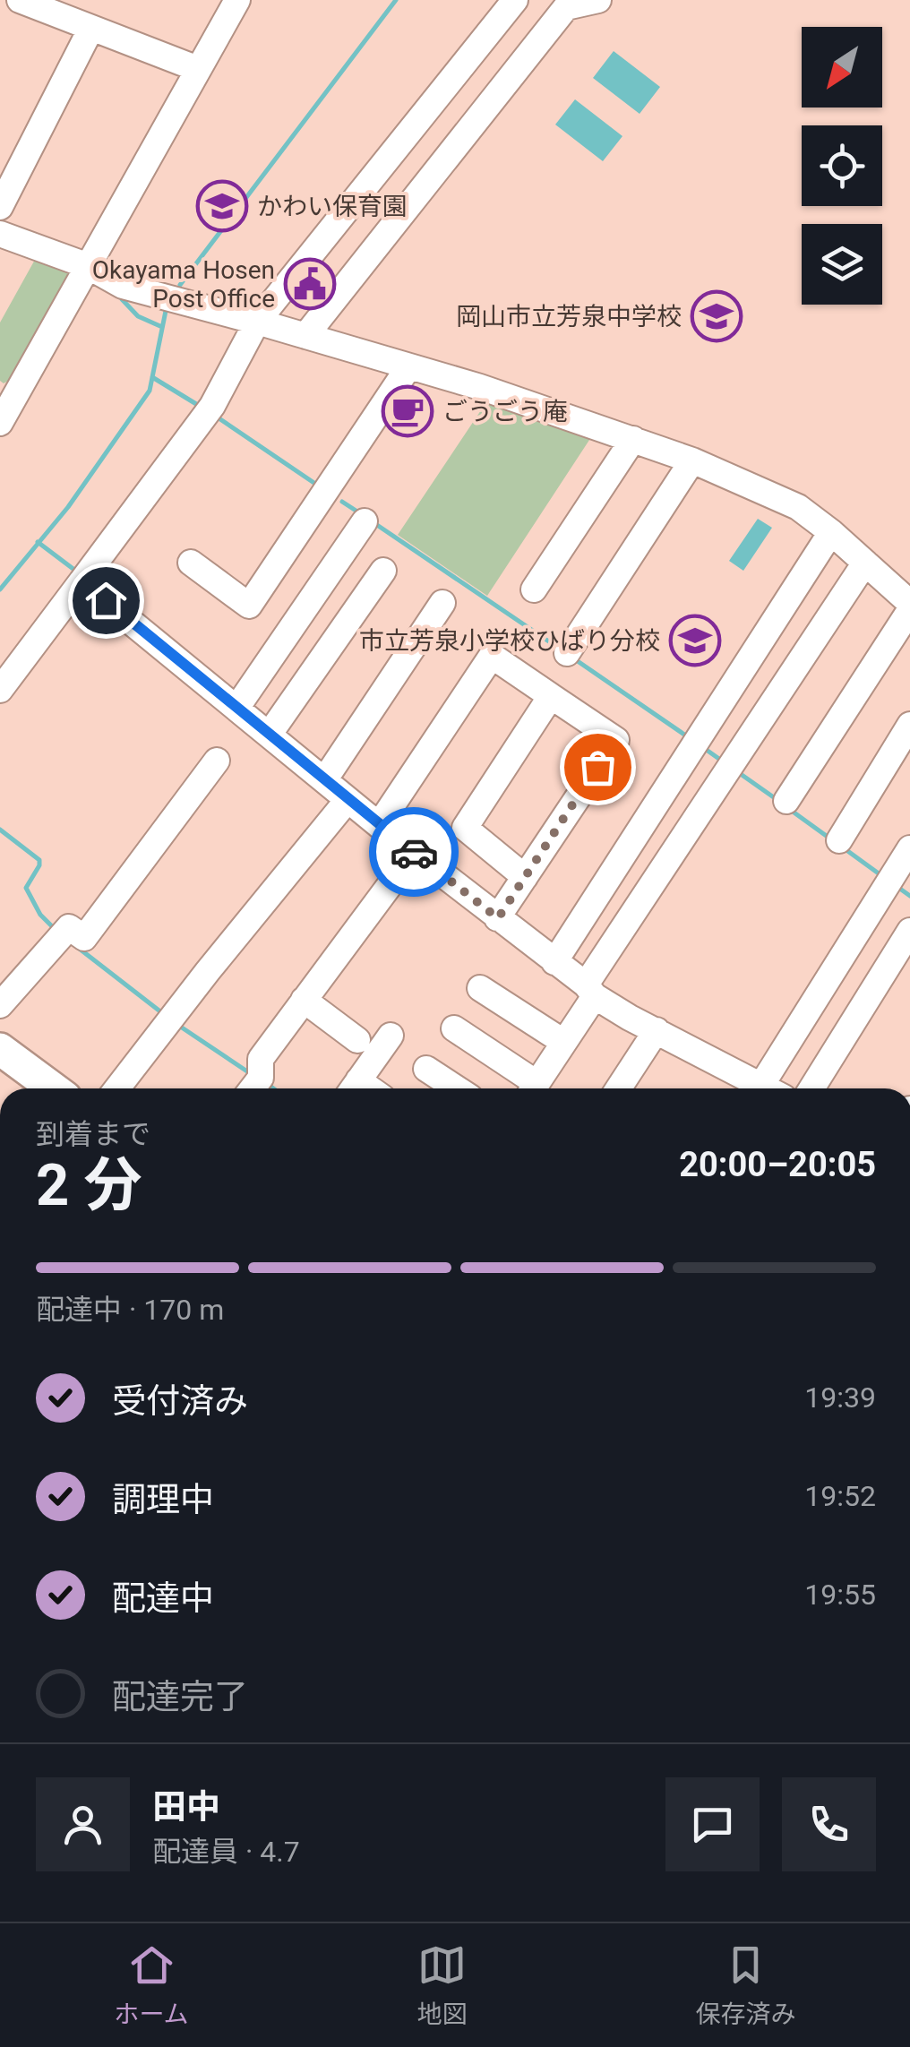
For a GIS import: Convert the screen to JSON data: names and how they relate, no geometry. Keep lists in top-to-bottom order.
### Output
{
  "places": {
    "school or university": ["かわい保育園", "岡山市立芳泉中学校", "市立芳泉小学校ひばり分校"],
    "public building": ["Okayama Hosen Post Office"],
    "cafe": ["ごうごう庵"]
  },
  "north": "bottom left",
  "page": {
    "heading": ["2 分", "到着まで", "20:00–20:05"],
    "panel": ["田中", "配達員 · 4.7"],
    "bar": "配達中 · 170 m",
    "list": [
      ["受付済み", "19:39"],
      ["調理中", "19:52"],
      ["配達中", "19:55"],
      "配達完了"
    ],
    "tabs": ["ホーム", "地図", "保存済み"]
  }
}
